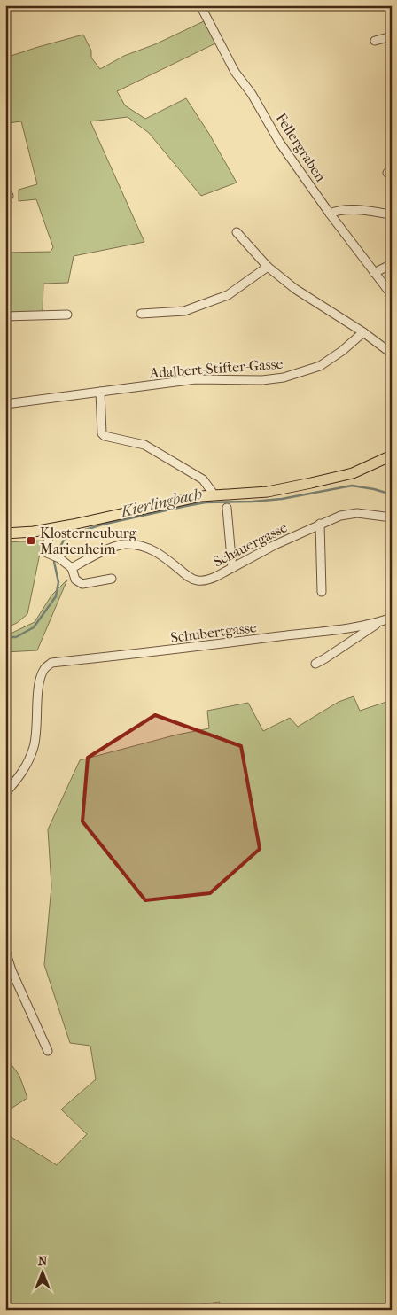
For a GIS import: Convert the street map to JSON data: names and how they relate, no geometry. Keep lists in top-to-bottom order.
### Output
{
  "streets": {
    "street": [
      "Fellergraben",
      "Adalbert-Stifter-Gasse",
      "Schauergasse",
      "Schubertgasse"
    ]
  },
  "water": ["Kierlingbach"],
  "places": {
    "transit": ["Klosterneuburg Marienheim"]
  },
  "north": "top"
}
